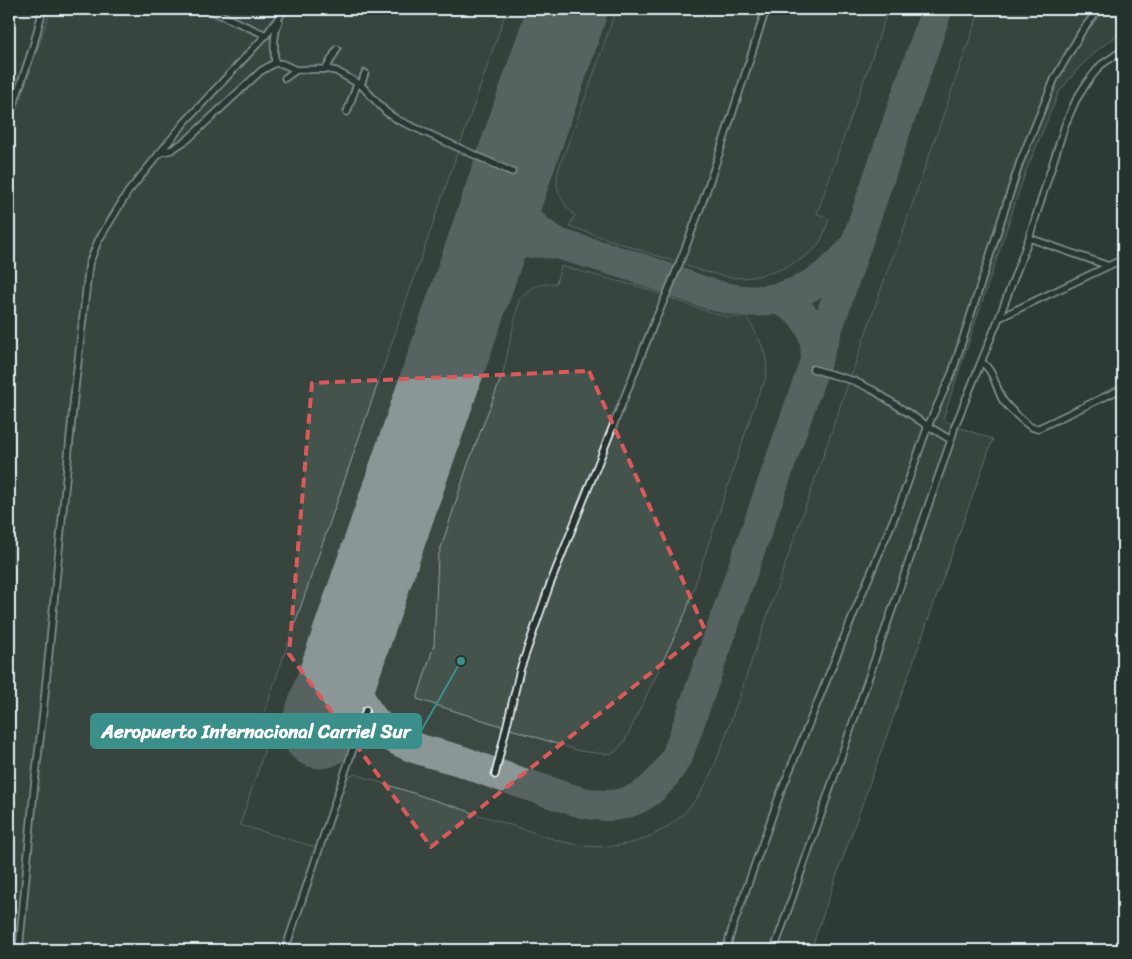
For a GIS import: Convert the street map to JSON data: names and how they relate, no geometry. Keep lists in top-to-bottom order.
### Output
{
  "places": ["Aeropuerto Internacional Carriel Sur"]
}
